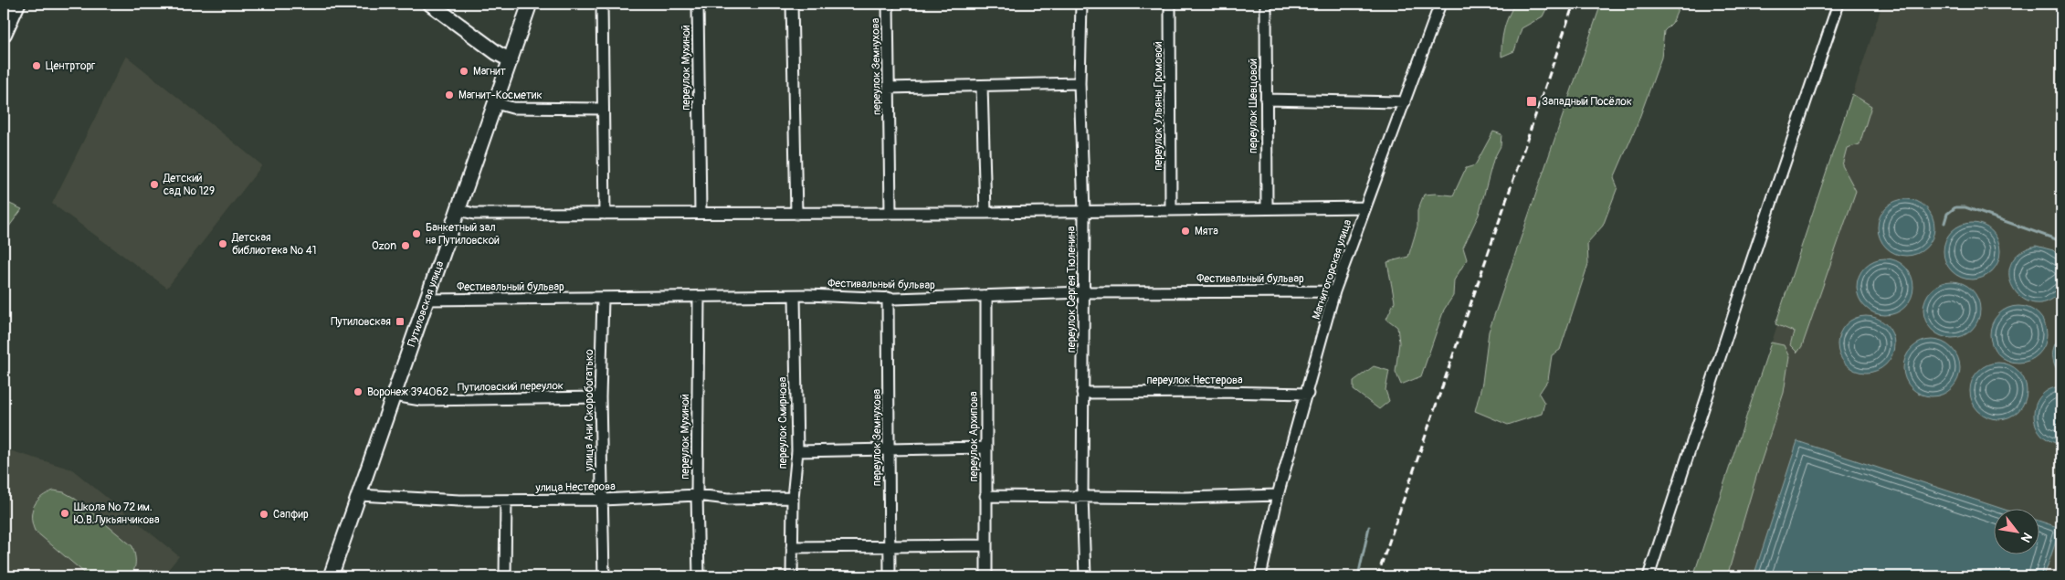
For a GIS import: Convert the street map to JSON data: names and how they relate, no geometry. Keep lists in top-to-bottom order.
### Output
{
  "streets": {
    "street": [
      "переулок Земнухова",
      "переулок Мухиной",
      "переулок Ульяны Громовой",
      "переулок Шевцовой",
      "Магнитогорская улица",
      "Фестивальный бульвар",
      "переулок Сергея Тюленина",
      "Путиловская улица",
      "переулок Нестерова",
      "Путиловский переулок",
      "улица Ани Скоробогатько",
      "переулок Смирнова",
      "переулок Архипова",
      "улица Нестерова"
    ]
  },
  "crossings": [
    ["переулок Земнухова", "Фестивальный бульвар"],
    ["переулок Мухиной", "Фестивальный бульвар"],
    ["переулок Мухиной", "улица Нестерова"],
    ["Магнитогорская улица", "Фестивальный бульвар"],
    ["Магнитогорская улица", "переулок Нестерова"],
    ["Фестивальный бульвар", "переулок Сергея Тюленина"],
    ["Фестивальный бульвар", "Путиловская улица"],
    ["Фестивальный бульвар", "улица Ани Скоробогатько"],
    ["Фестивальный бульвар", "переулок Смирнова"],
    ["Фестивальный бульвар", "переулок Архипова"],
    ["переулок Сергея Тюленина", "переулок Нестерова"],
    ["Путиловская улица", "Путиловский переулок"],
    ["Путиловская улица", "улица Нестерова"],
    ["Путиловский переулок", "улица Ани Скоробогатько"],
    ["улица Ани Скоробогатько", "улица Нестерова"],
    ["переулок Смирнова", "улица Нестерова"]
  ],
  "places": {
    "other": [
      "Центрторг",
      "Магнит",
      "Магнит-Косметик",
      "Детский сад № 129",
      "Мята",
      "Банкетный зал на Путиловской",
      "Детская библиотека № 41",
      "Ozon",
      "Воронеж 394062",
      "Школа № 72 им. Ю.В.Лукьянчикова",
      "Сапфир"
    ],
    "transit": ["Западный Посёлок", "Путиловская"]
  },
  "north": "bottom right"
}
